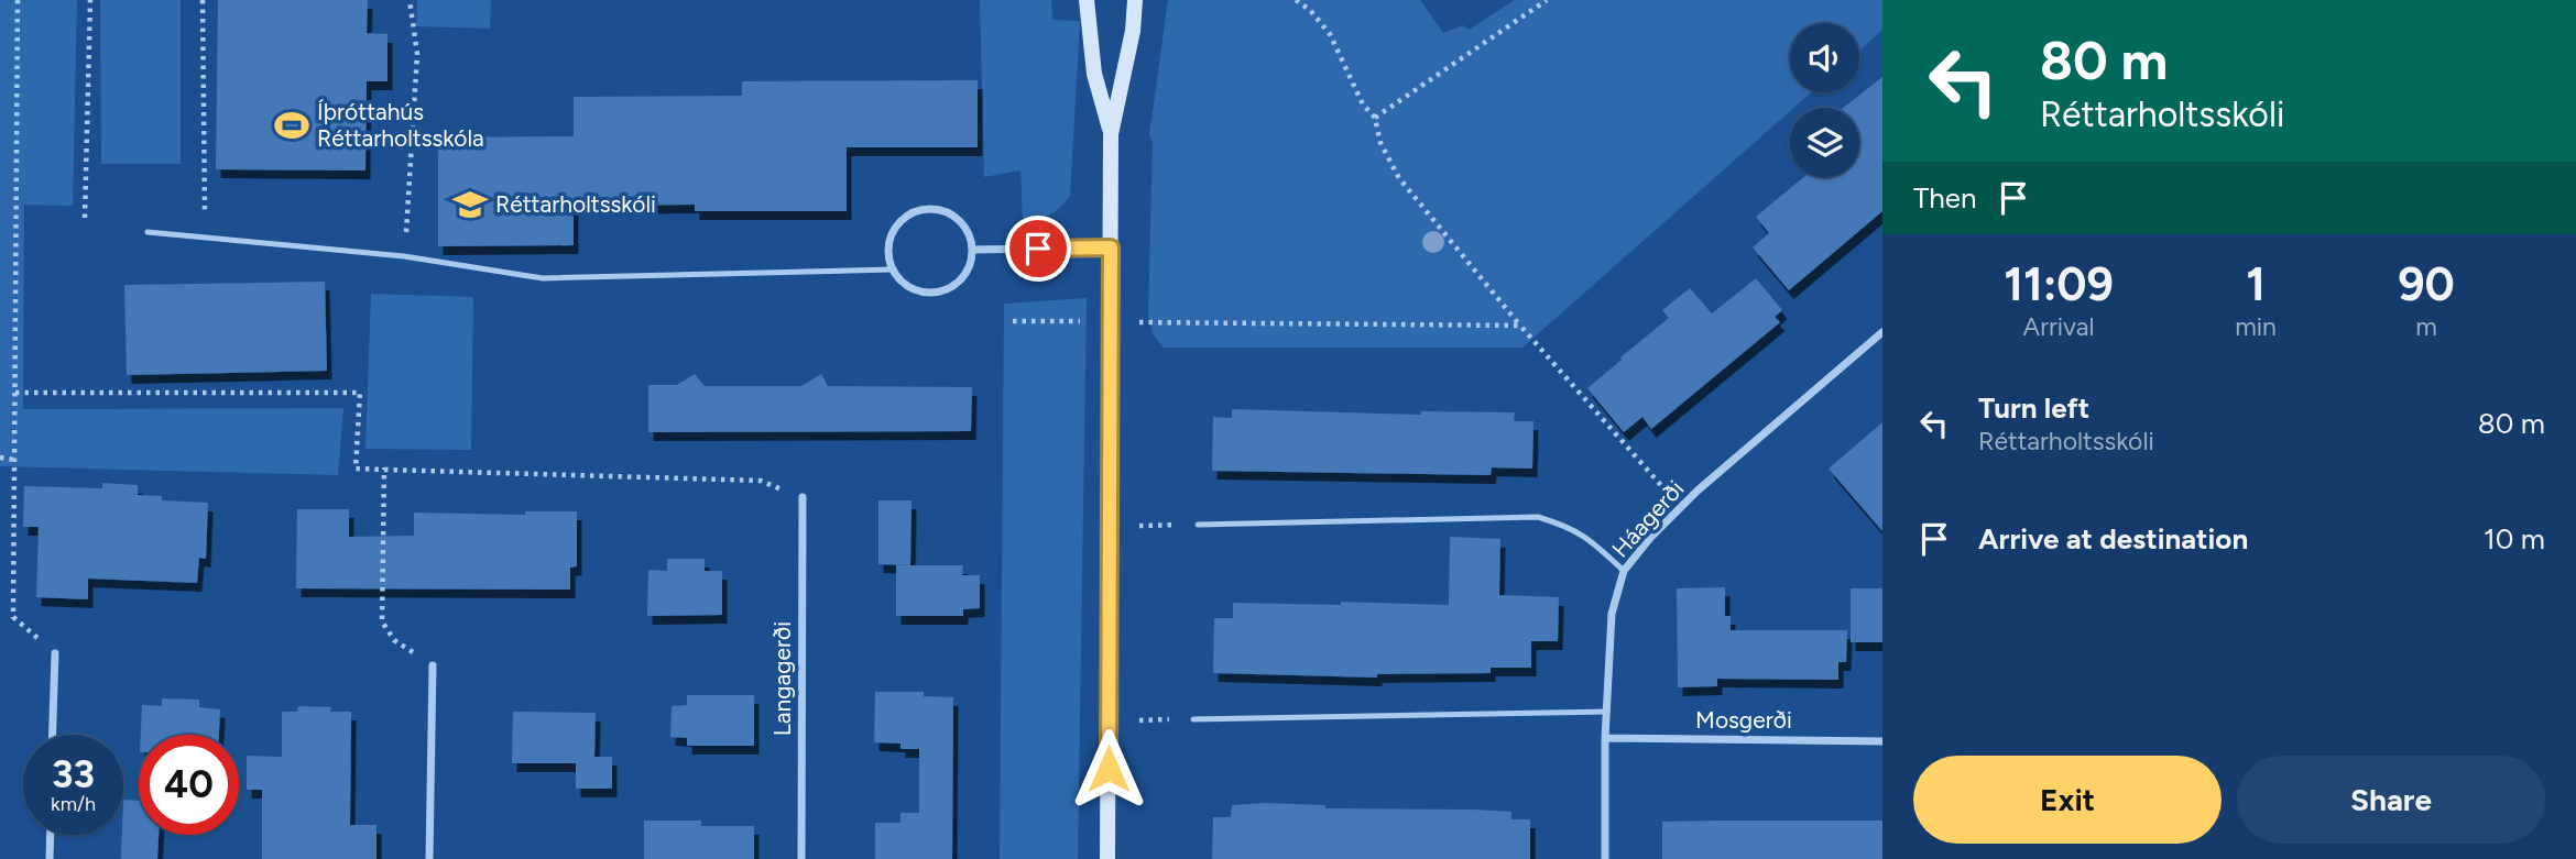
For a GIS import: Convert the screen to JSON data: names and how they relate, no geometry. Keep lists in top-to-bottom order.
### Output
{
  "streets": {
    "street": ["Háagerði", "Langagerði", "Mosgerði"]
  },
  "crossings": [
    ["Háagerði", "Mosgerði"]
  ],
  "places": {
    "sports": ["Íþróttahús Réttarholtsskóla"],
    "school or university": ["Réttarholtsskóli"]
  },
  "page": {
    "turn": ["80 m", "Réttarholtsskóli"],
    "then": "Then",
    "eta": [
      "11:09",
      "Arrival",
      "1",
      "min",
      "90",
      "m"
    ],
    "list": [
      {
        "name": "Turn left",
        "note": "Réttarholtsskóli",
        "value": "80 m"
      },
      {
        "name": "Arrive at destination",
        "value": "10 m"
      }
    ],
    "speed": "33 km/h",
    "limit": "40",
    "buttons": ["Exit", "Share"]
  }
}
